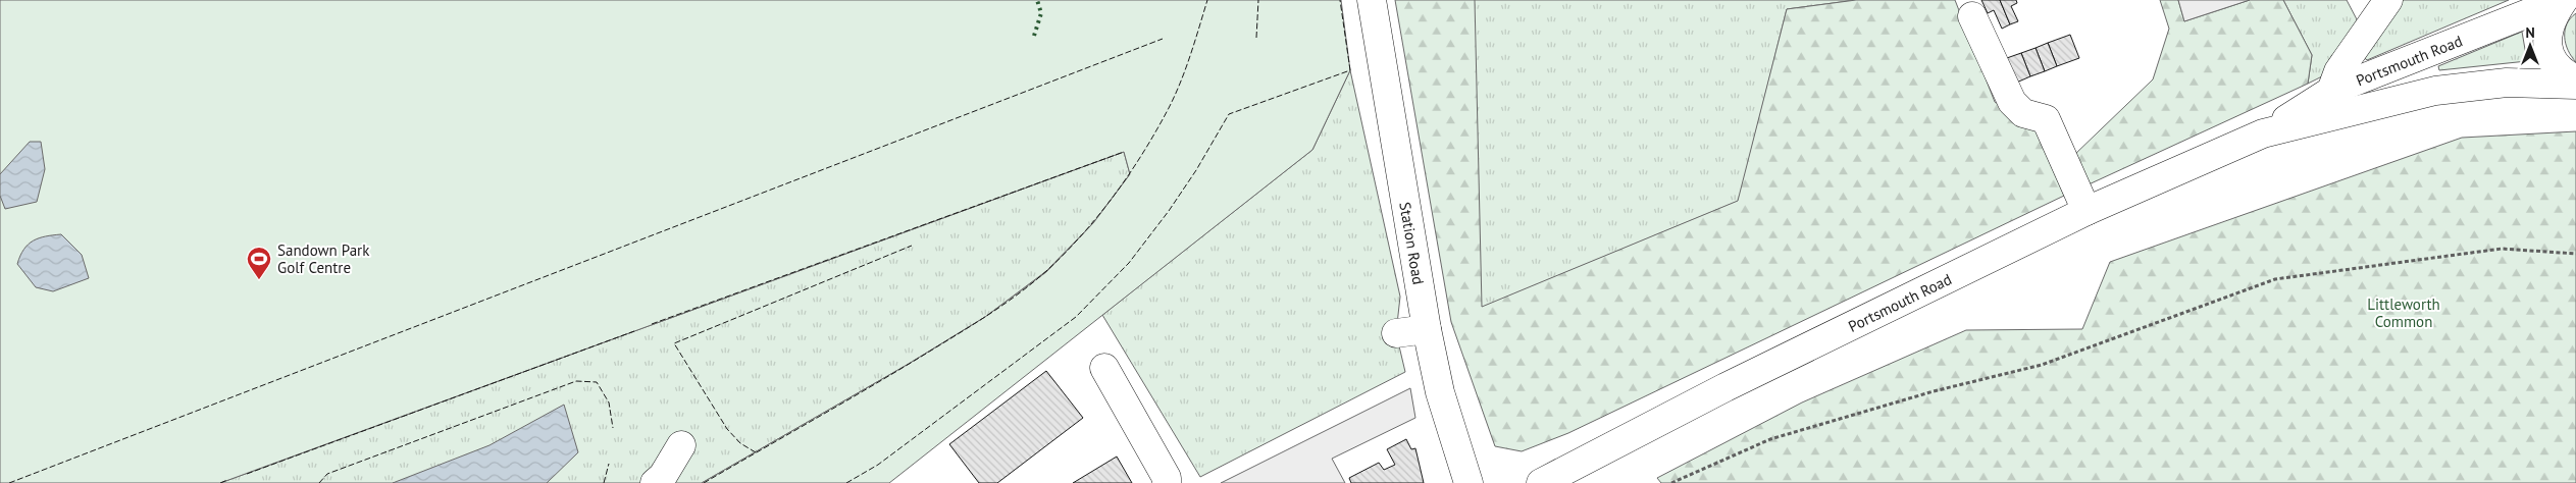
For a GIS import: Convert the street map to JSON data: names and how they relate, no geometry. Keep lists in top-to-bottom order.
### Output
{
  "streets": {
    "main road": ["Portsmouth Road", "Station Road"]
  },
  "parks": ["Littleworth Common"],
  "places": {
    "sports": ["Sandown Park Golf Centre"]
  },
  "north": "top"
}
